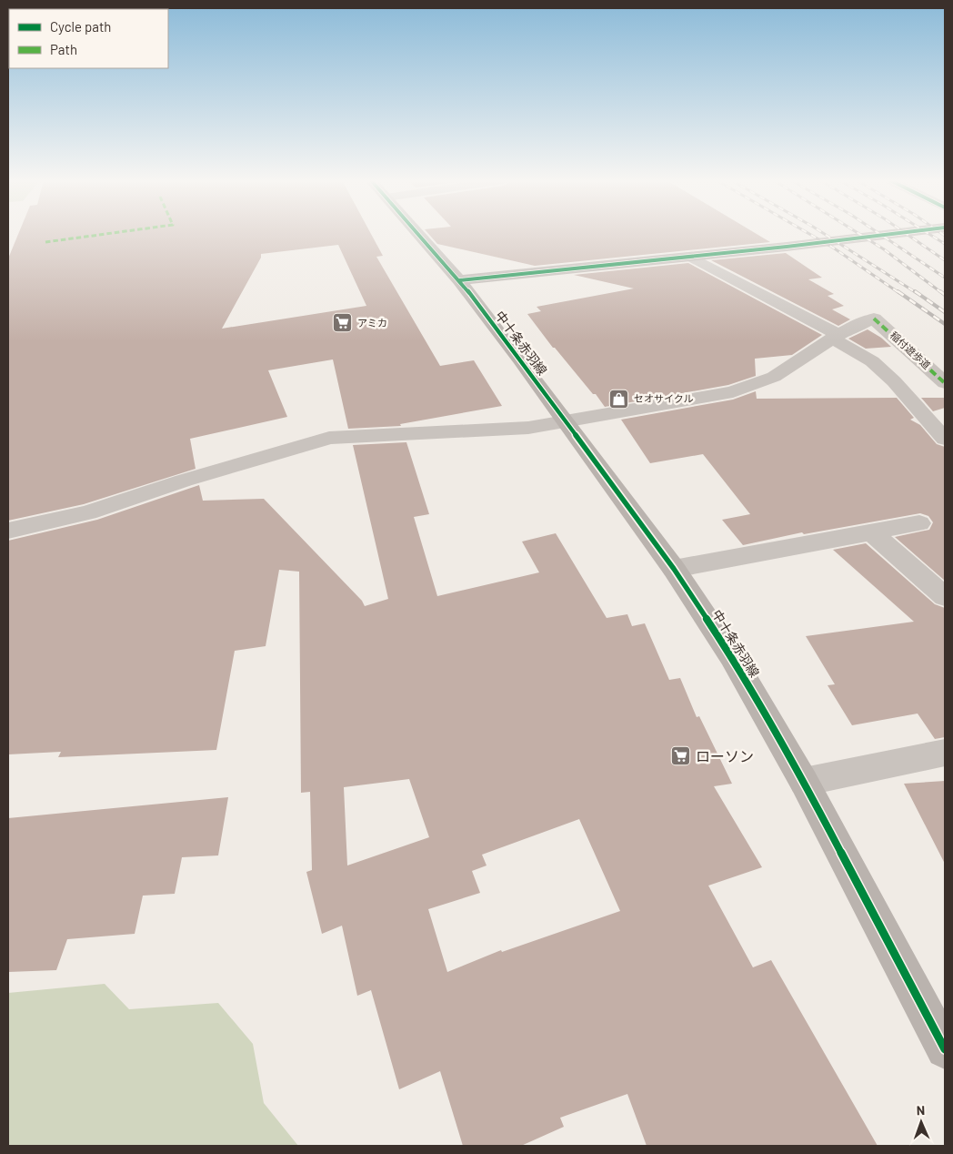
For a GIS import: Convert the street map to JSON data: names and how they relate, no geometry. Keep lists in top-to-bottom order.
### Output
{
  "streets": {
    "main road": ["中十条赤羽線"],
    "street": ["稲付遊歩道"]
  },
  "places": {
    "supermarket": ["アミカ", "ローソン"],
    "shop": ["セオサイクル"]
  },
  "legend": ["Cycle path", "Path"],
  "north": "top"
}
